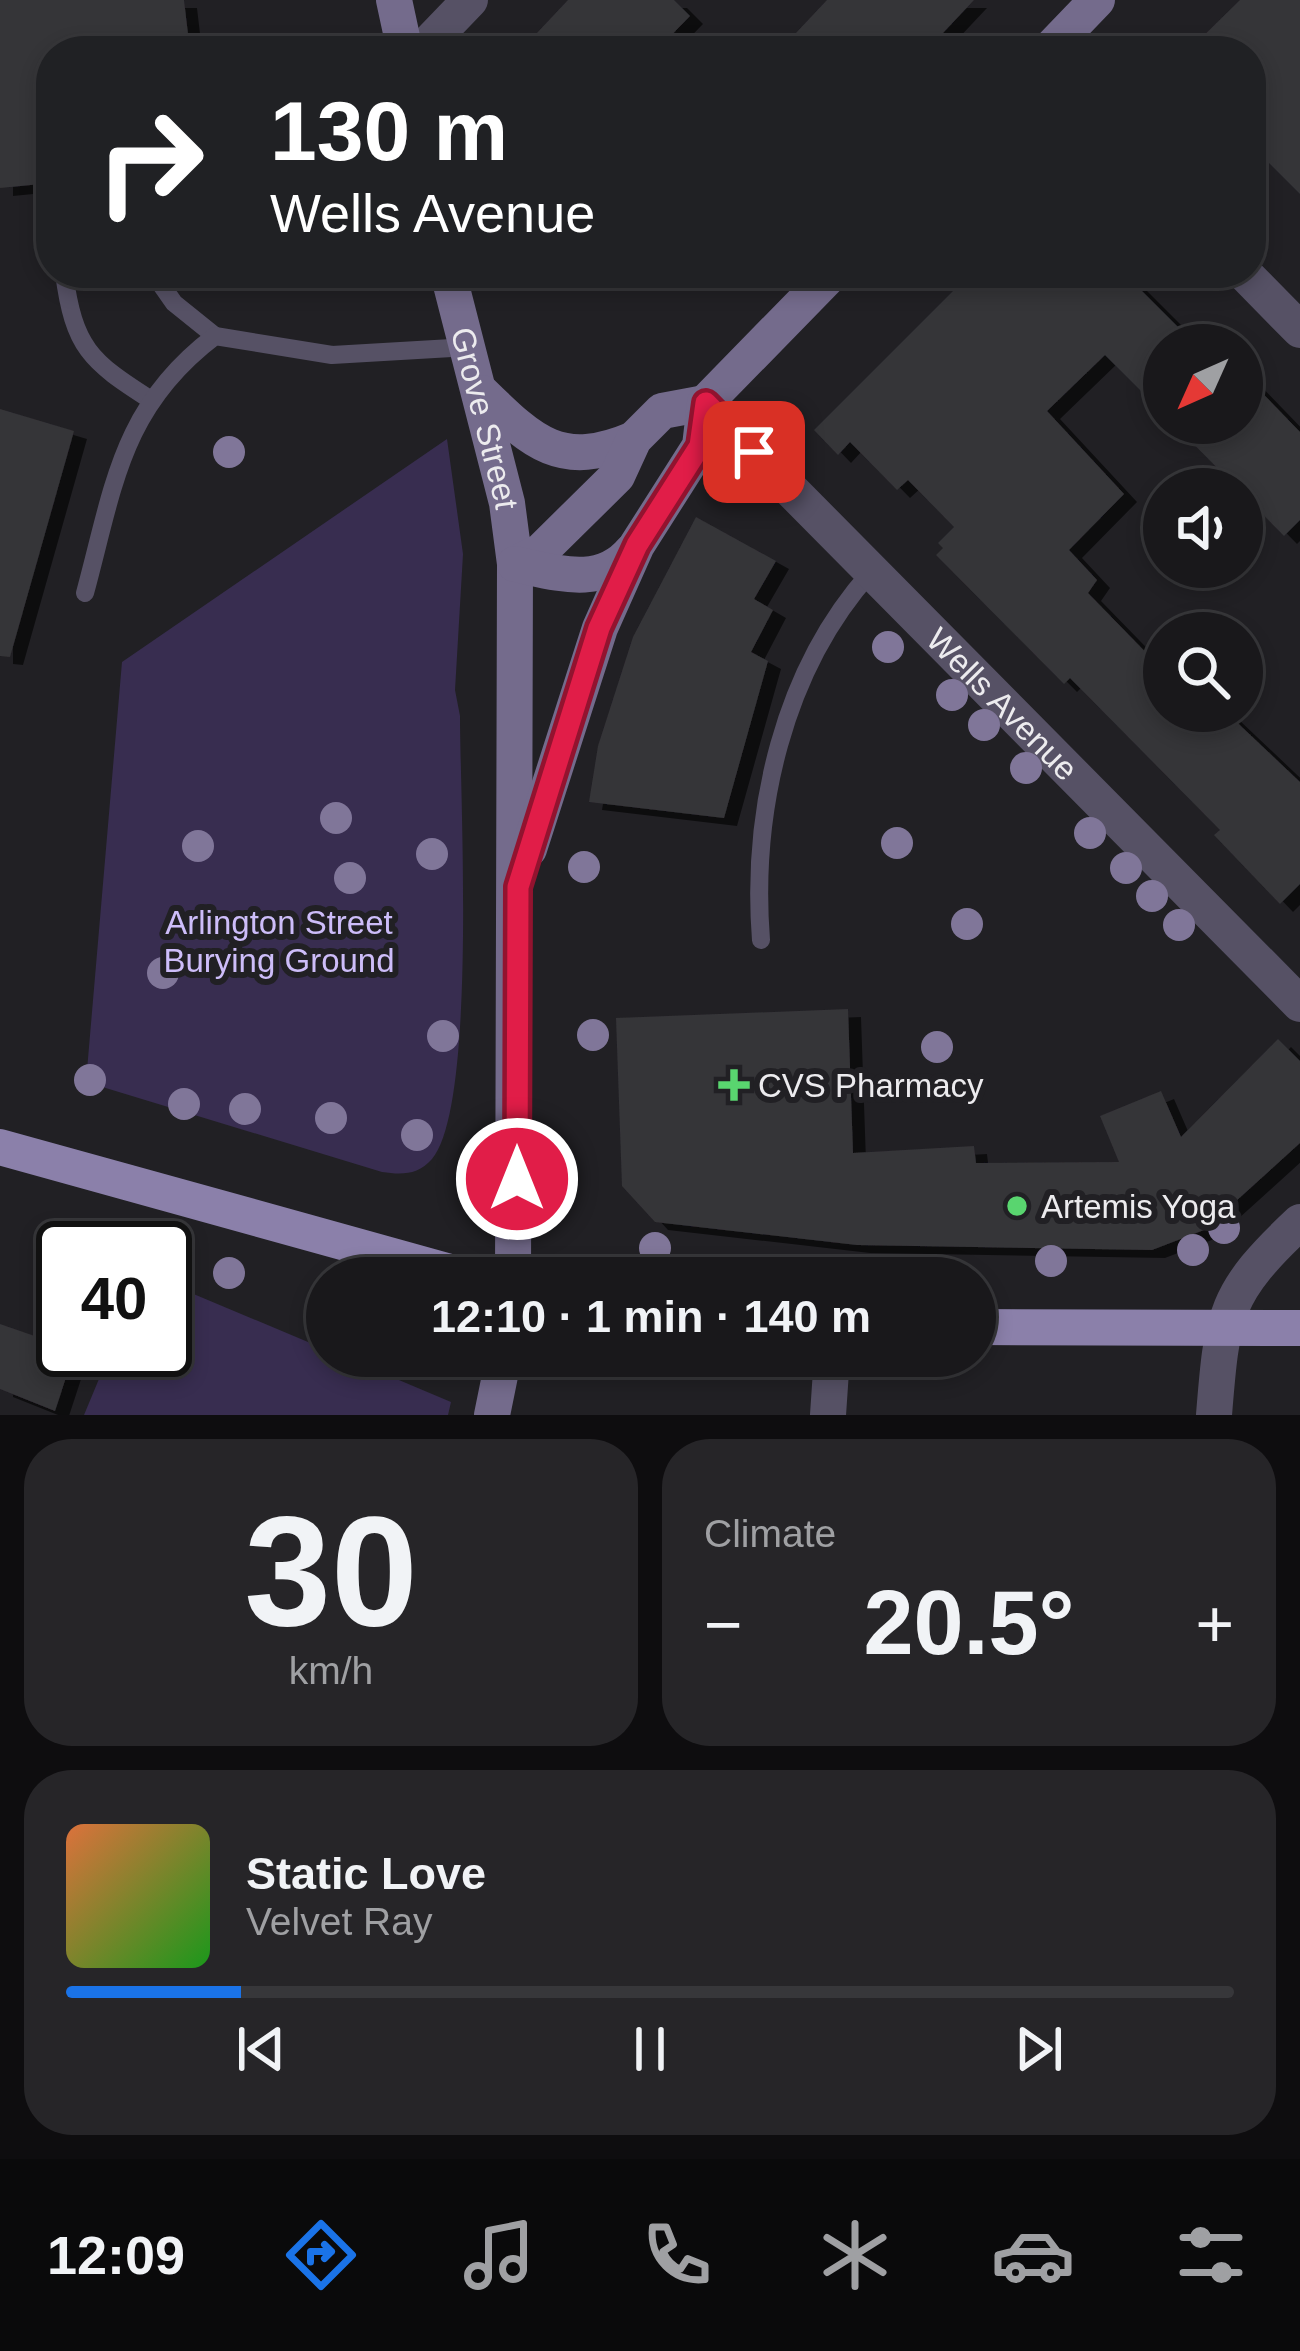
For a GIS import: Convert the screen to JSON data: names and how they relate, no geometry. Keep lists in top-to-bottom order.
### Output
{
  "streets": {
    "street": ["Grove Street", "Wells Avenue"]
  },
  "parks": ["Arlington Street Burying Ground"],
  "places": {
    "health": ["CVS Pharmacy"],
    "other": ["Artemis Yoga"]
  },
  "north": "bottom left",
  "page": {
    "turn": ["130 m", "Wells Avenue"],
    "limit": "40",
    "trip": "12:10 · 1 min · 140 m",
    "tile": [
      ["30", "km/h"],
      "Climate"
    ],
    "heat": ["−", "20.5°", "+"],
    "song": ["Static Love", "Velvet Ray"],
    "tabs": "12:09"
  }
}
